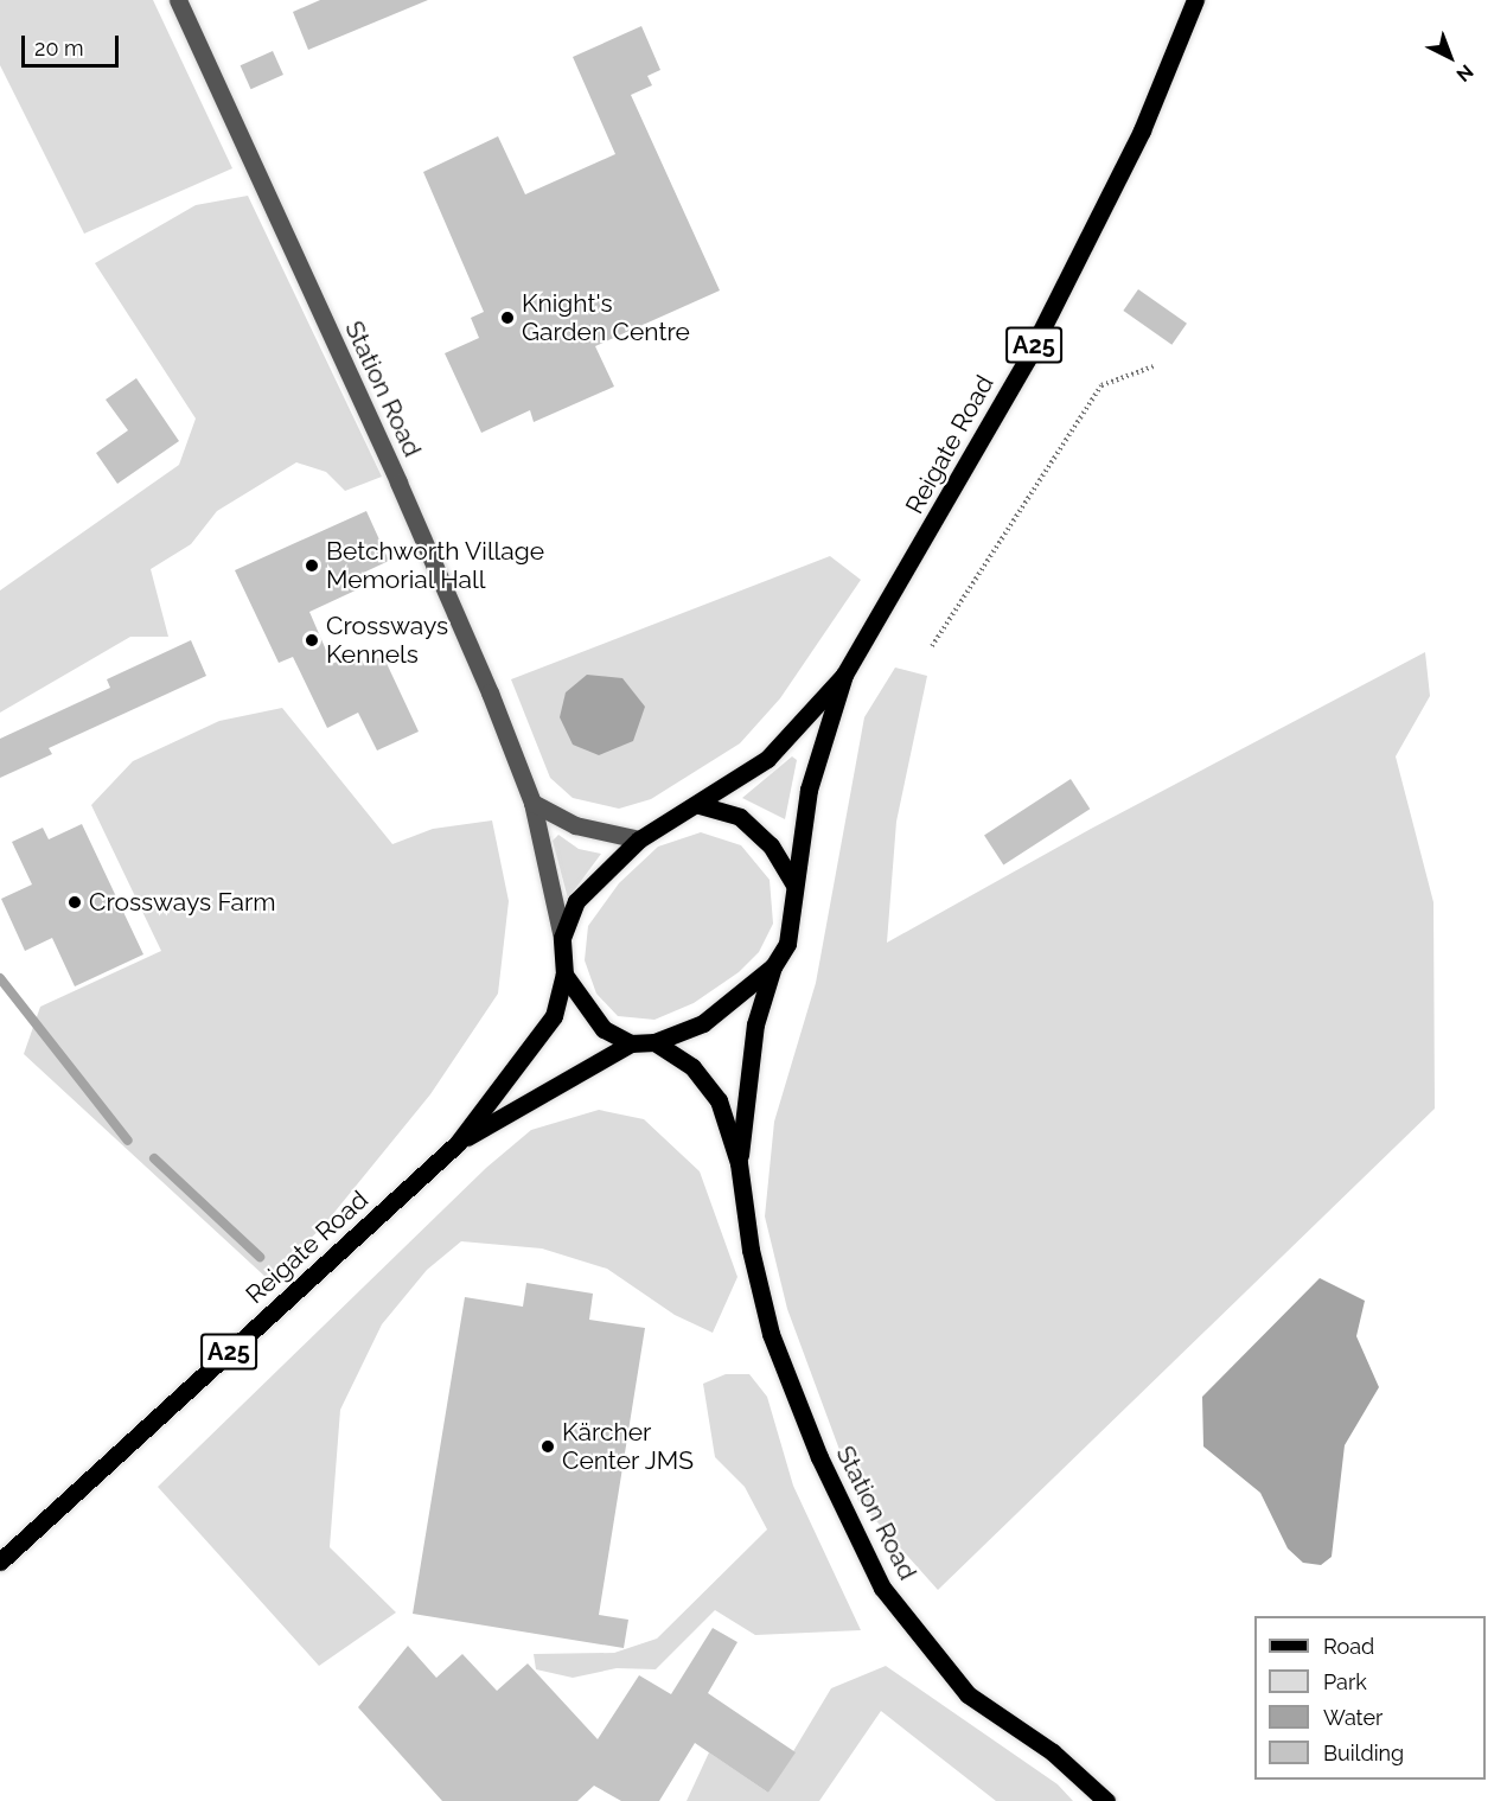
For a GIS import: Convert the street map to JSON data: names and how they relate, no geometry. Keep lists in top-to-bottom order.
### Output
{
  "streets": {
    "main road": ["A25", "Station Road", "Reigate Road"]
  },
  "crossings": [
    ["Station Road", "Reigate Road"]
  ],
  "places": [
    "Knight's Garden Centre",
    "Betchworth Village Memorial Hall",
    "Crossways Kennels",
    "Crossways Farm",
    "Kärcher Center JMS"
  ],
  "legend": [
    "Road",
    "Park",
    "Water",
    "Building"
  ],
  "scale_bar": "20 m",
  "north": "bottom right"
}
